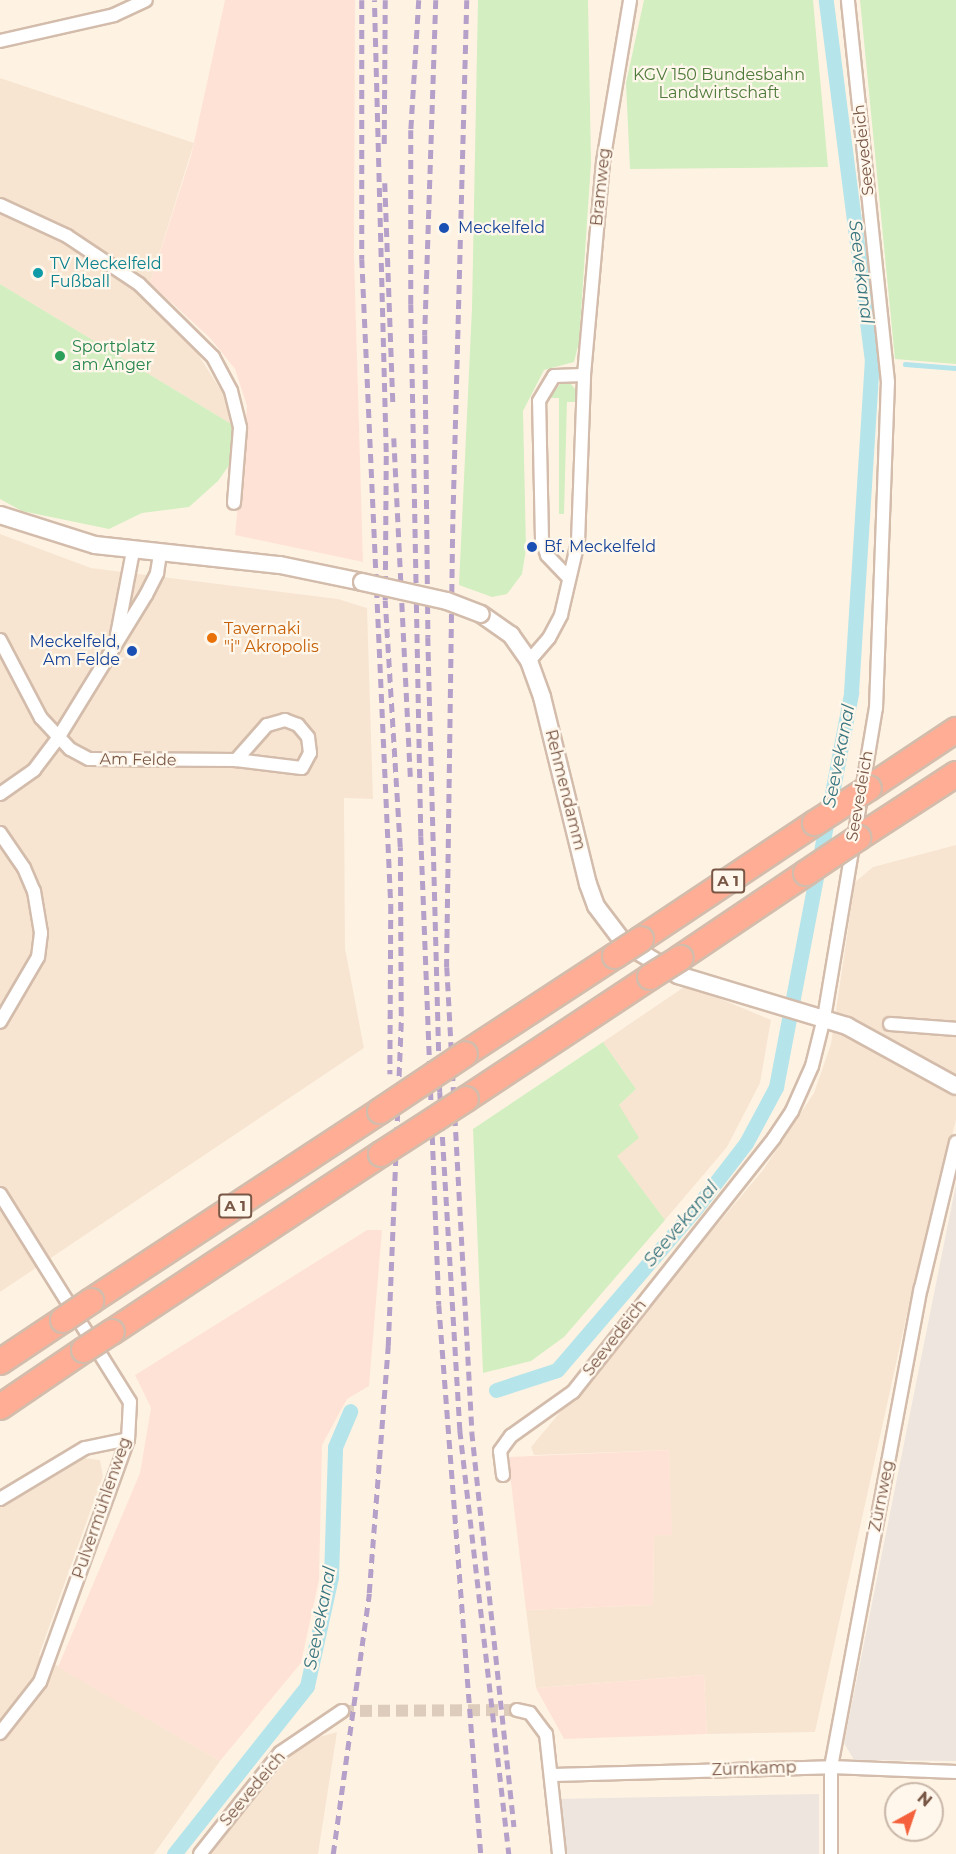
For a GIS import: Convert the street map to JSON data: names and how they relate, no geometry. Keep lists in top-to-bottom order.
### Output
{
  "streets": {
    "highway": ["A 1"],
    "street": [
      "Seevedeich",
      "Bramweg",
      "Am Felde",
      "Rehmendamm",
      "Zürnweg",
      "Pulvermühlenweg",
      "Zürnkamp"
    ]
  },
  "crossings": [
    ["Seevedeich", "Rehmendamm"],
    ["Bramweg", "Rehmendamm"],
    ["Zürnweg", "Zürnkamp"]
  ],
  "water": ["Seevekanal"],
  "parks": ["KGV 150 Bundesbahn Landwirtschaft"],
  "places": [
    "Meckelfeld",
    "TV Meckelfeld Fußball",
    "Sportplatz am Anger",
    "Bf. Meckelfeld",
    "Tavernaki \"i\" Akropolis",
    "Meckelfeld, Am Felde"
  ],
  "north": "top right"
}
